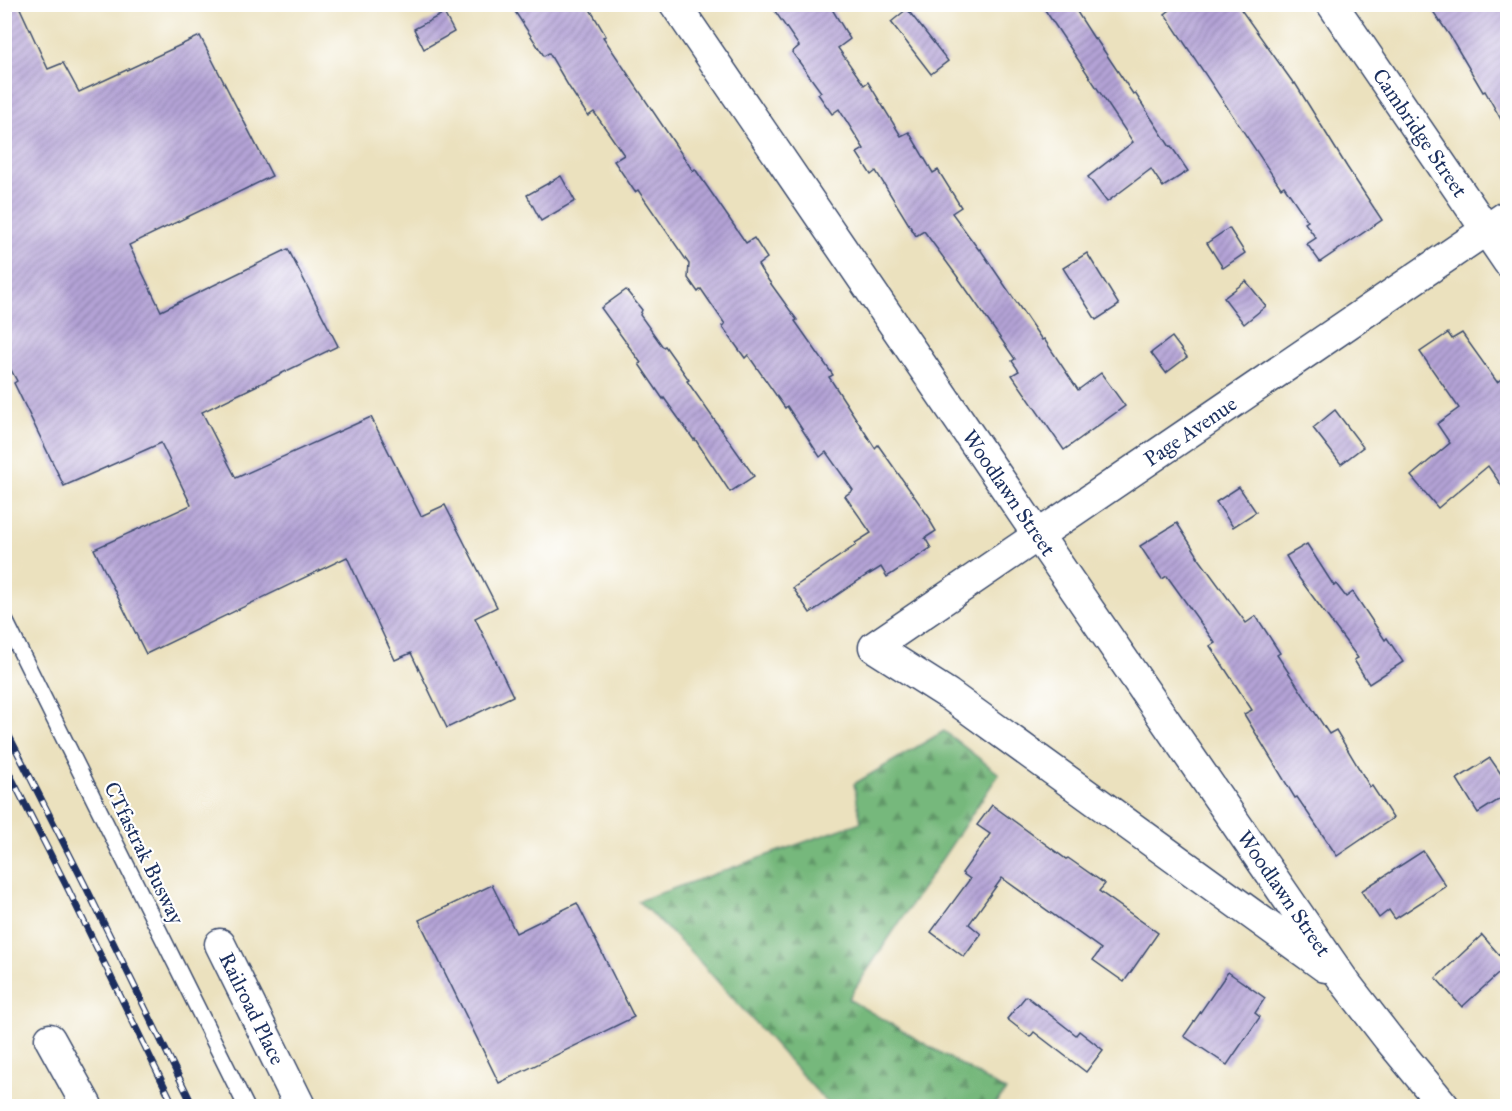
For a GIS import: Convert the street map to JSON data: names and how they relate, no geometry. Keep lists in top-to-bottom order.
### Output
{
  "streets": {
    "street": [
      "Cambridge Street",
      "Page Avenue",
      "Woodlawn Street",
      "Railroad Place"
    ],
    "lane": ["CTfastrak Busway"]
  },
  "crossings": [
    ["Cambridge Street", "Page Avenue"],
    ["Page Avenue", "Woodlawn Street"]
  ]
}
